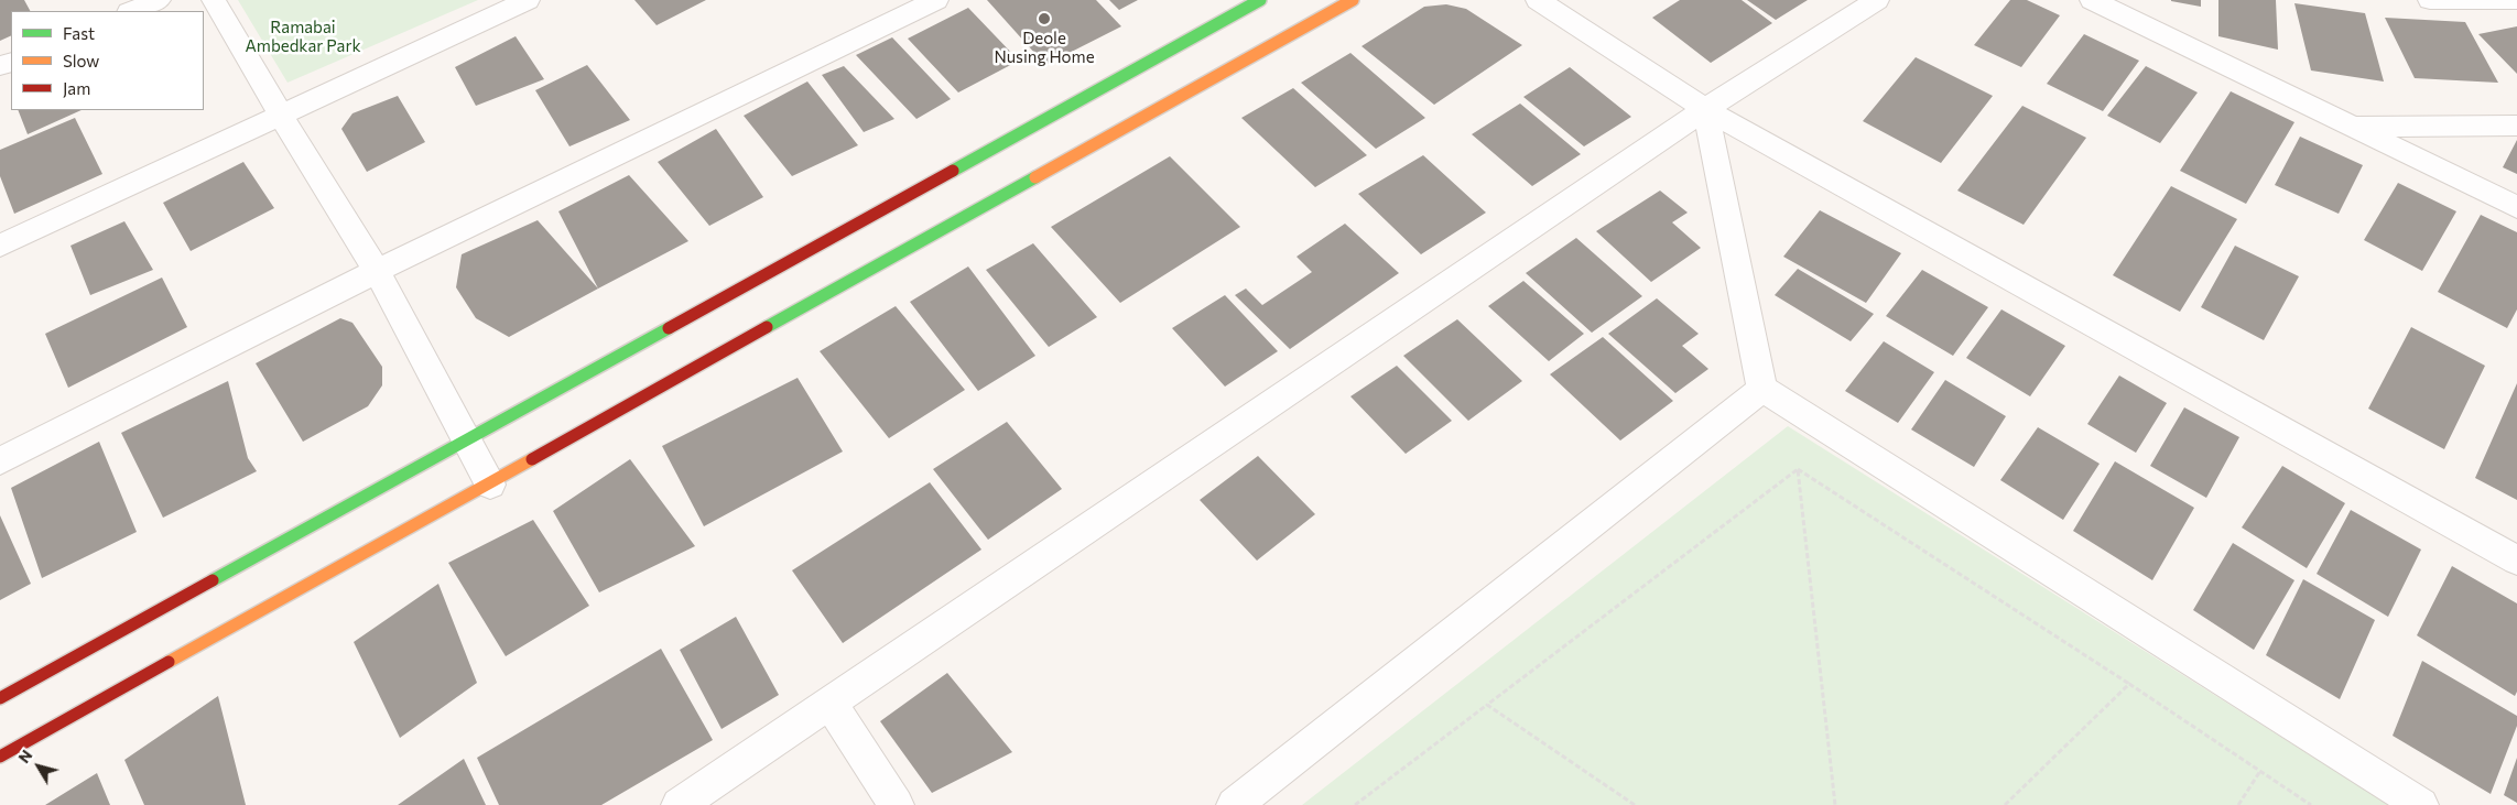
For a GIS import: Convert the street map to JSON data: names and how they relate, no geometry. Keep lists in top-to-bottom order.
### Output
{
  "parks": ["Ramabai Ambedkar Park"],
  "places": ["Deole Nusing Home"],
  "legend": ["Fast", "Slow", "Jam"],
  "north": "top left"
}
